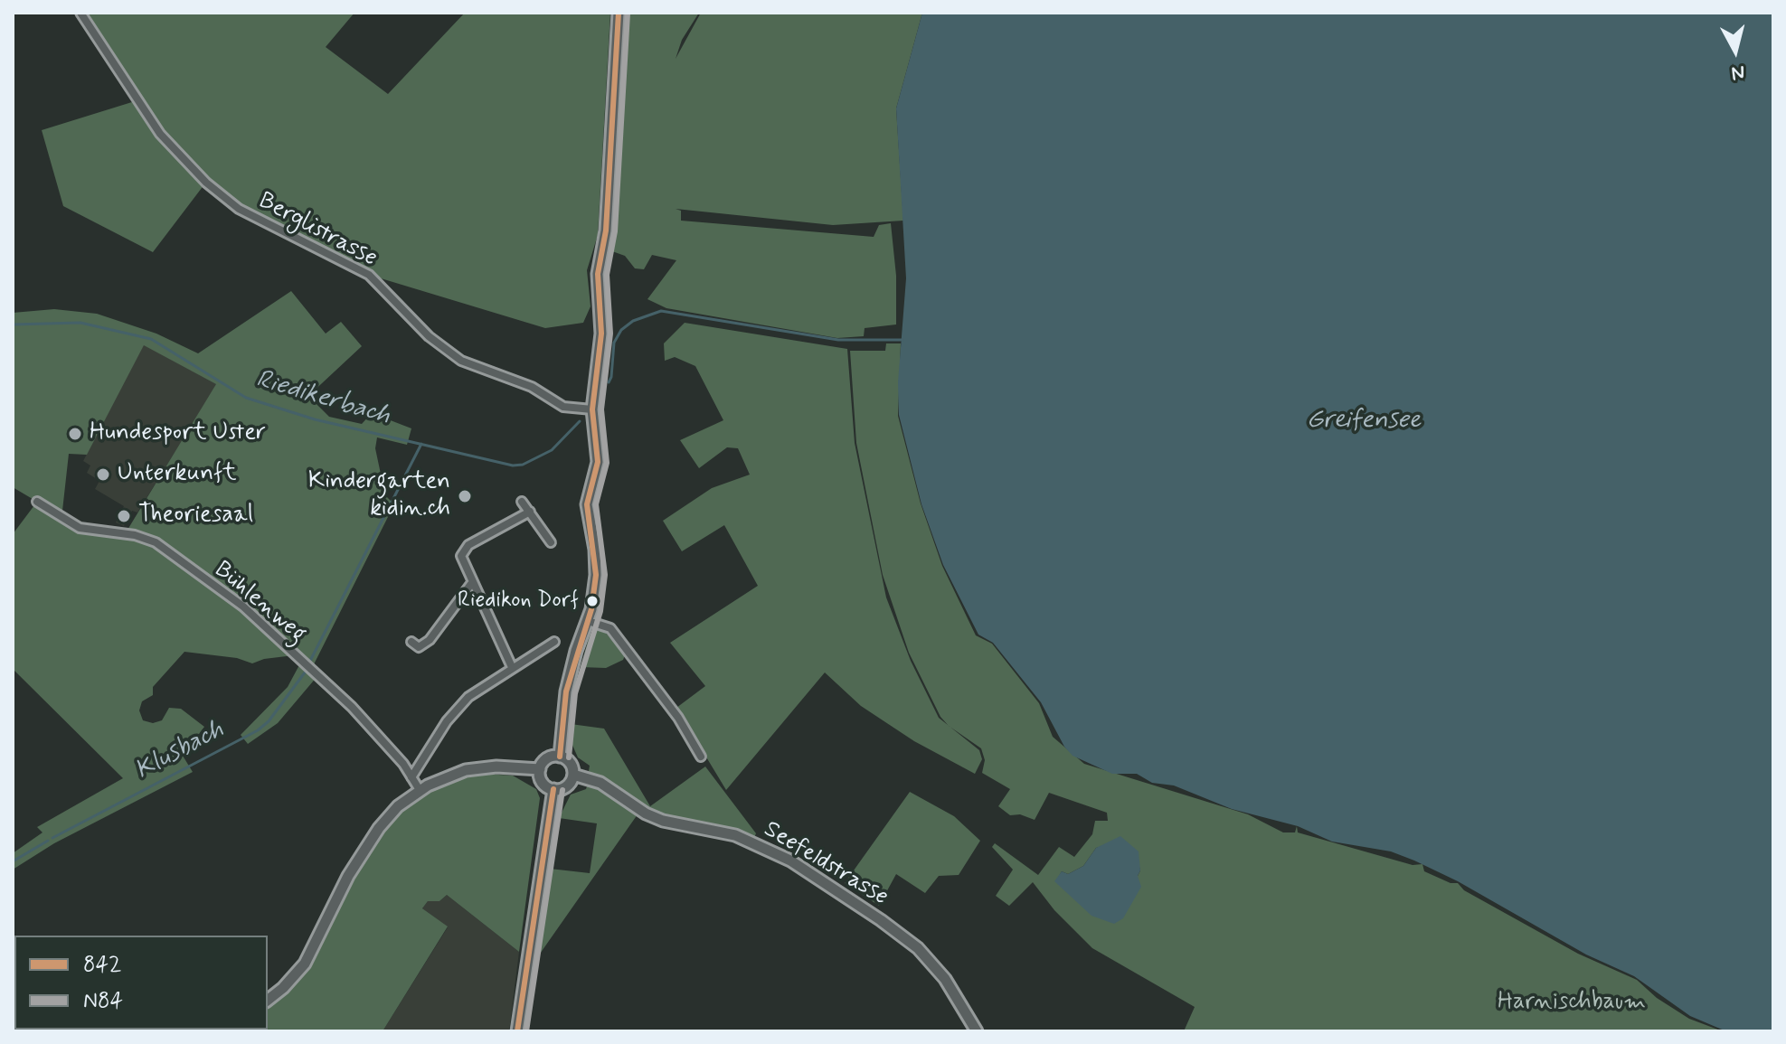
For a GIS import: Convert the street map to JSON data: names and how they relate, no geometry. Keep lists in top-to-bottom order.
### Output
{
  "streets": {
    "main road": ["Seefeldstrasse"],
    "street": ["Berglistrasse", "Bühlenweg"]
  },
  "water": ["Riedikerbach", "Greifensee", "Klusbach"],
  "parks": ["Harnischbaum"],
  "places": [
    "Hundesport Uster",
    "Unterkunft",
    "Kindergarten kidin.ch",
    "Theoriesaal",
    "Riedikon Dorf"
  ],
  "lines": ["transit line 842", "transit line N84"],
  "legend": ["842", "N84"],
  "north": "bottom"
}
